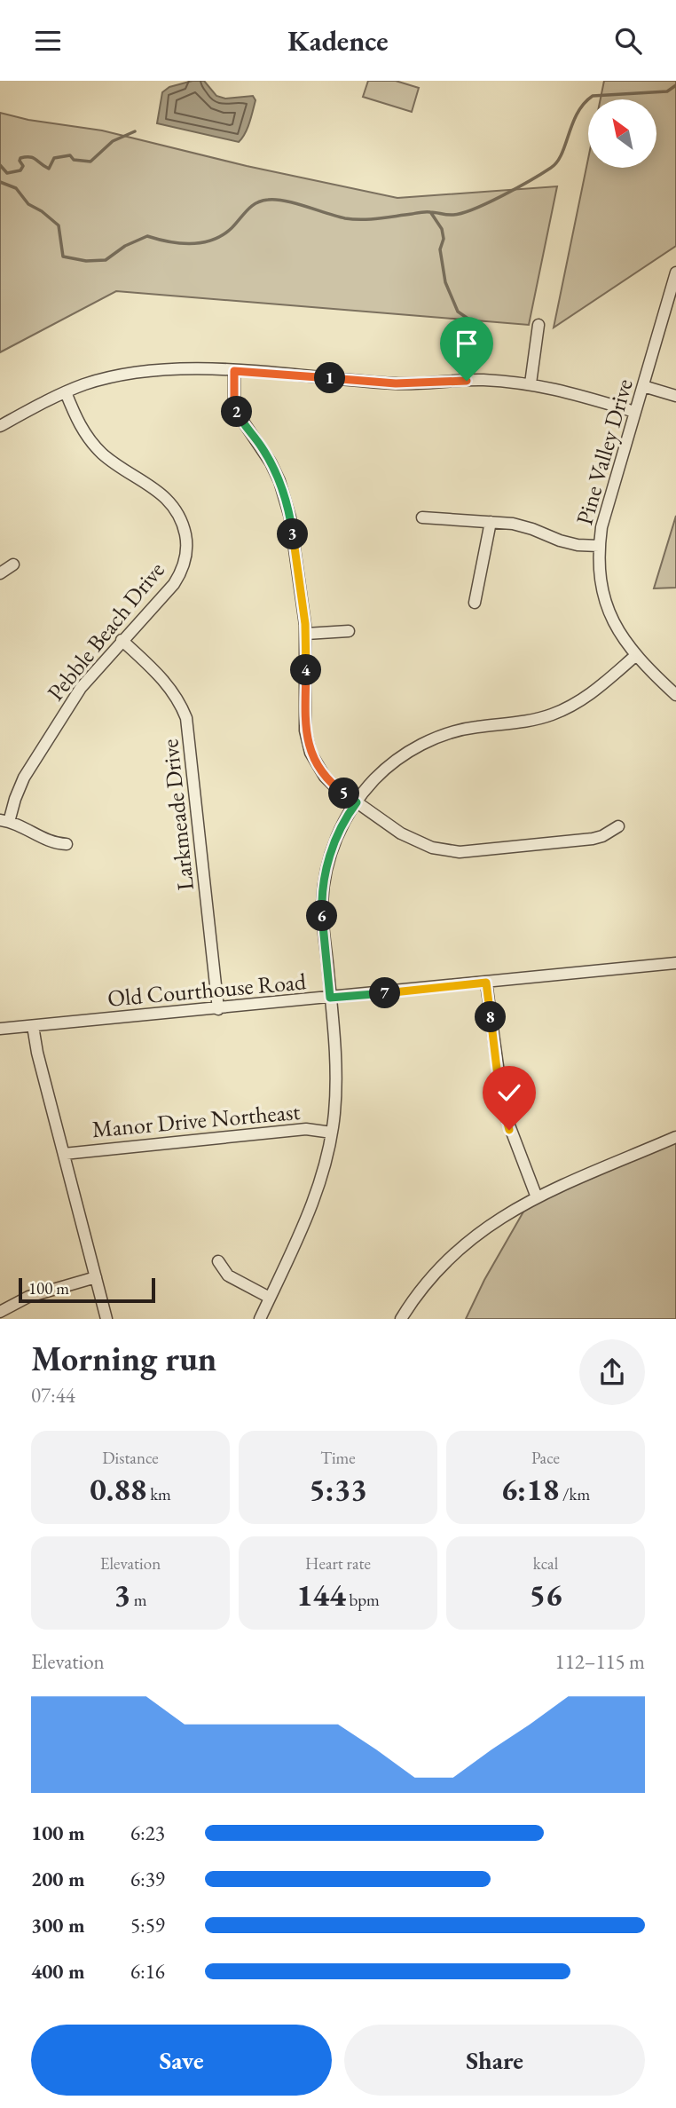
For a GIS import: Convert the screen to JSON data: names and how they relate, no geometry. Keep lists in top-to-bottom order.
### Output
{
  "streets": {
    "street": [
      "Pine Valley Drive",
      "Pebble Beach Drive",
      "Larkmeade Drive",
      "Old Courthouse Road",
      "Manor Drive Northeast"
    ]
  },
  "crossings": [
    ["Pebble Beach Drive", "Larkmeade Drive"],
    ["Larkmeade Drive", "Old Courthouse Road"]
  ],
  "scale_bar": "100 m",
  "north": "top left",
  "page": {
    "header": "Kadence",
    "pins": [
      "1",
      "2",
      "3",
      "4",
      "5",
      "6",
      "7",
      "8"
    ],
    "scale": "100 m",
    "heading": ["Morning run", "07:44"],
    "stats": [
      ["Distance", "0.88 km"],
      ["Time", "5:33"],
      ["Pace", "6:18 /km"],
      ["Elevation", "3 m"],
      ["Heart rate", "144 bpm"],
      ["kcal", "56"]
    ],
    "chart": ["Elevation", "112–115 m"],
    "list": [
      {
        "name": "100 m",
        "note": "6:23"
      },
      {
        "name": "200 m",
        "note": "6:39"
      },
      {
        "name": "300 m",
        "note": "5:59"
      },
      {
        "name": "400 m",
        "note": "6:16"
      }
    ],
    "buttons": ["Save", "Share"]
  }
}
